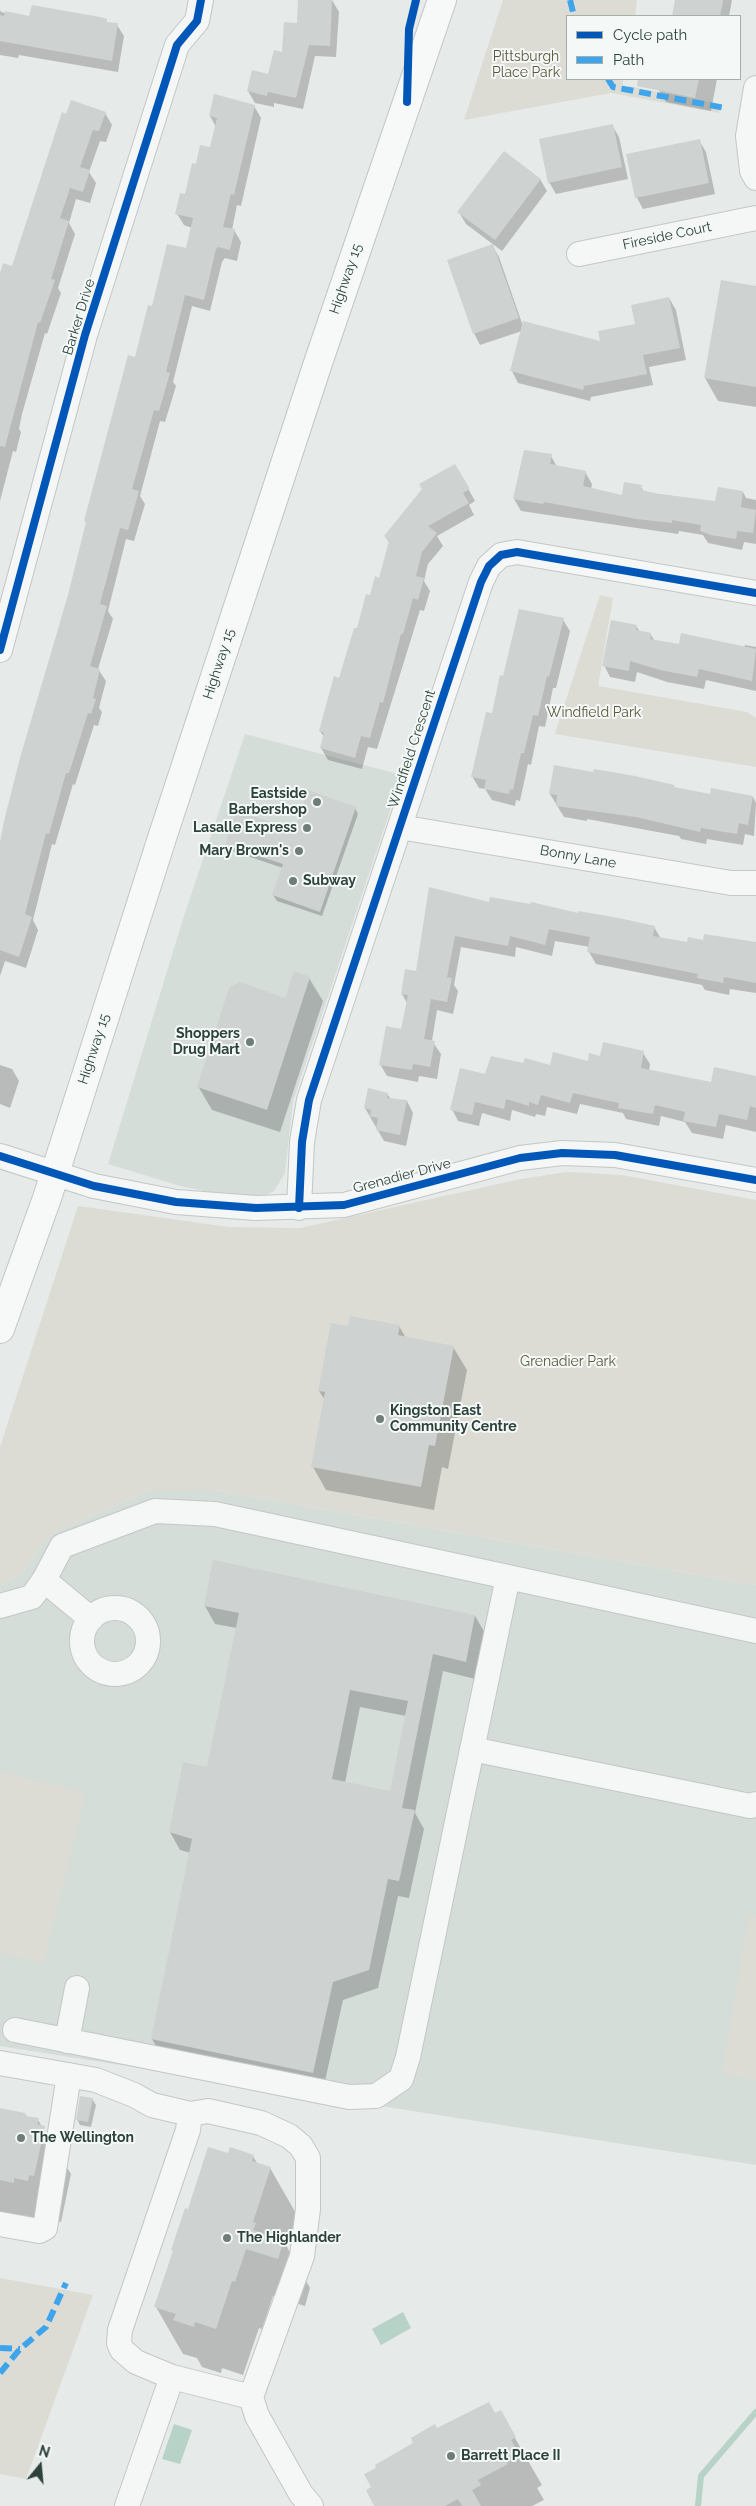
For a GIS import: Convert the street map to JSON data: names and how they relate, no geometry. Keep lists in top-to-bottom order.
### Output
{
  "streets": {
    "main road": ["Highway 15"],
    "street": [
      "Fireside Court",
      "Barker Drive",
      "Windfield Crescent",
      "Bonny Lane",
      "Grenadier Drive"
    ]
  },
  "crossings": [
    ["Highway 15", "Grenadier Drive"],
    ["Windfield Crescent", "Bonny Lane"],
    ["Windfield Crescent", "Grenadier Drive"]
  ],
  "parks": ["Pittsburgh Place Park", "Windfield Park", "Grenadier Park"],
  "places": [
    "Eastside Barbershop",
    "Lasalle Express",
    "Mary Brown's",
    "Subway",
    "Shoppers Drug Mart",
    "Kingston East Community Centre",
    "The Wellington",
    "The Highlander",
    "Barrett Place II"
  ],
  "legend": ["Cycle path", "Path"],
  "north": "top"
}
